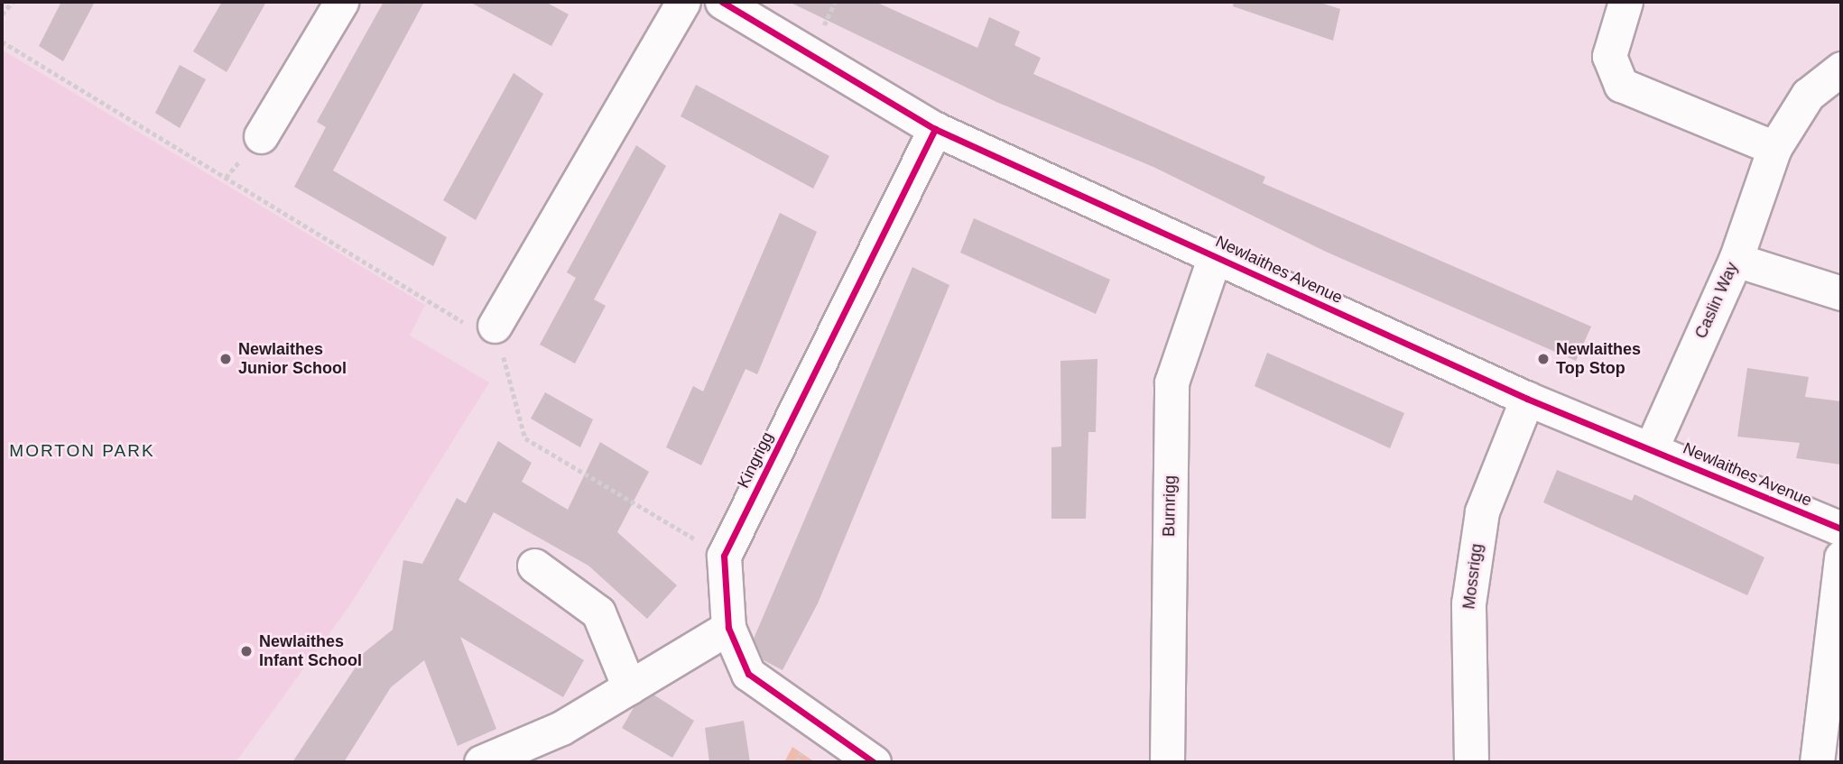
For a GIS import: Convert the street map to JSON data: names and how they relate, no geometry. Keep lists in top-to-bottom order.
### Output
{
  "streets": {
    "street": [
      "Newlaithes Avenue",
      "Caslin Way",
      "Kingrigg",
      "Burnrigg",
      "Mossrigg"
    ]
  },
  "crossings": [
    ["Newlaithes Avenue", "Caslin Way"],
    ["Newlaithes Avenue", "Kingrigg"],
    ["Newlaithes Avenue", "Burnrigg"],
    ["Newlaithes Avenue", "Mossrigg"]
  ],
  "districts": ["MORTON PARK"],
  "places": ["Newlaithes Junior School", "Newlaithes Top Stop", "Newlaithes Infant School"]
}
